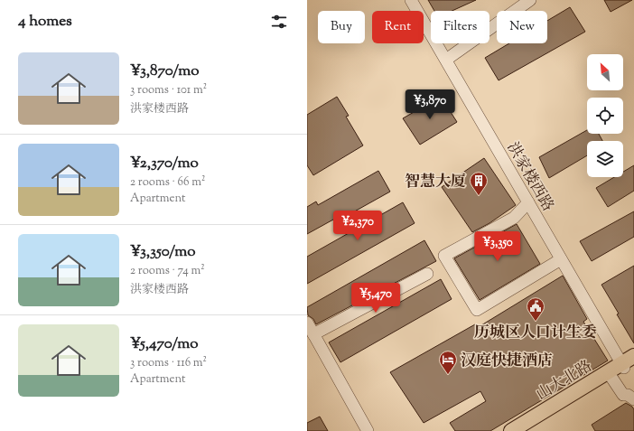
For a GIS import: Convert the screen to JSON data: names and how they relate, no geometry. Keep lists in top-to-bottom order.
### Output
{
  "streets": {
    "main road": ["山大北路"],
    "street": ["洪家楼西路"]
  },
  "crossings": [
    ["洪家楼西路", "山大北路"]
  ],
  "places": {
    "building": ["智慧大厦"],
    "public building": ["历城区人口计生委"],
    "hotel": ["汉庭快捷酒店"]
  },
  "north": "top left",
  "page": {
    "heading": "4 homes",
    "chip": [
      "Buy",
      "Rent",
      "Filters",
      "New"
    ],
    "list": [
      {
        "name": "¥3,870/mo",
        "note": "3 rooms · 101 m² · 洪家楼西路"
      },
      {
        "name": "¥2,370/mo",
        "note": "2 rooms · 66 m² · Apartment"
      },
      {
        "name": "¥3,350/mo",
        "note": "2 rooms · 74 m² · 洪家楼西路"
      },
      {
        "name": "¥5,470/mo",
        "note": "3 rooms · 116 m² · Apartment"
      }
    ],
    "price": [
      "¥3,870",
      "¥2,370",
      "¥3,350",
      "¥5,470"
    ]
  }
}
